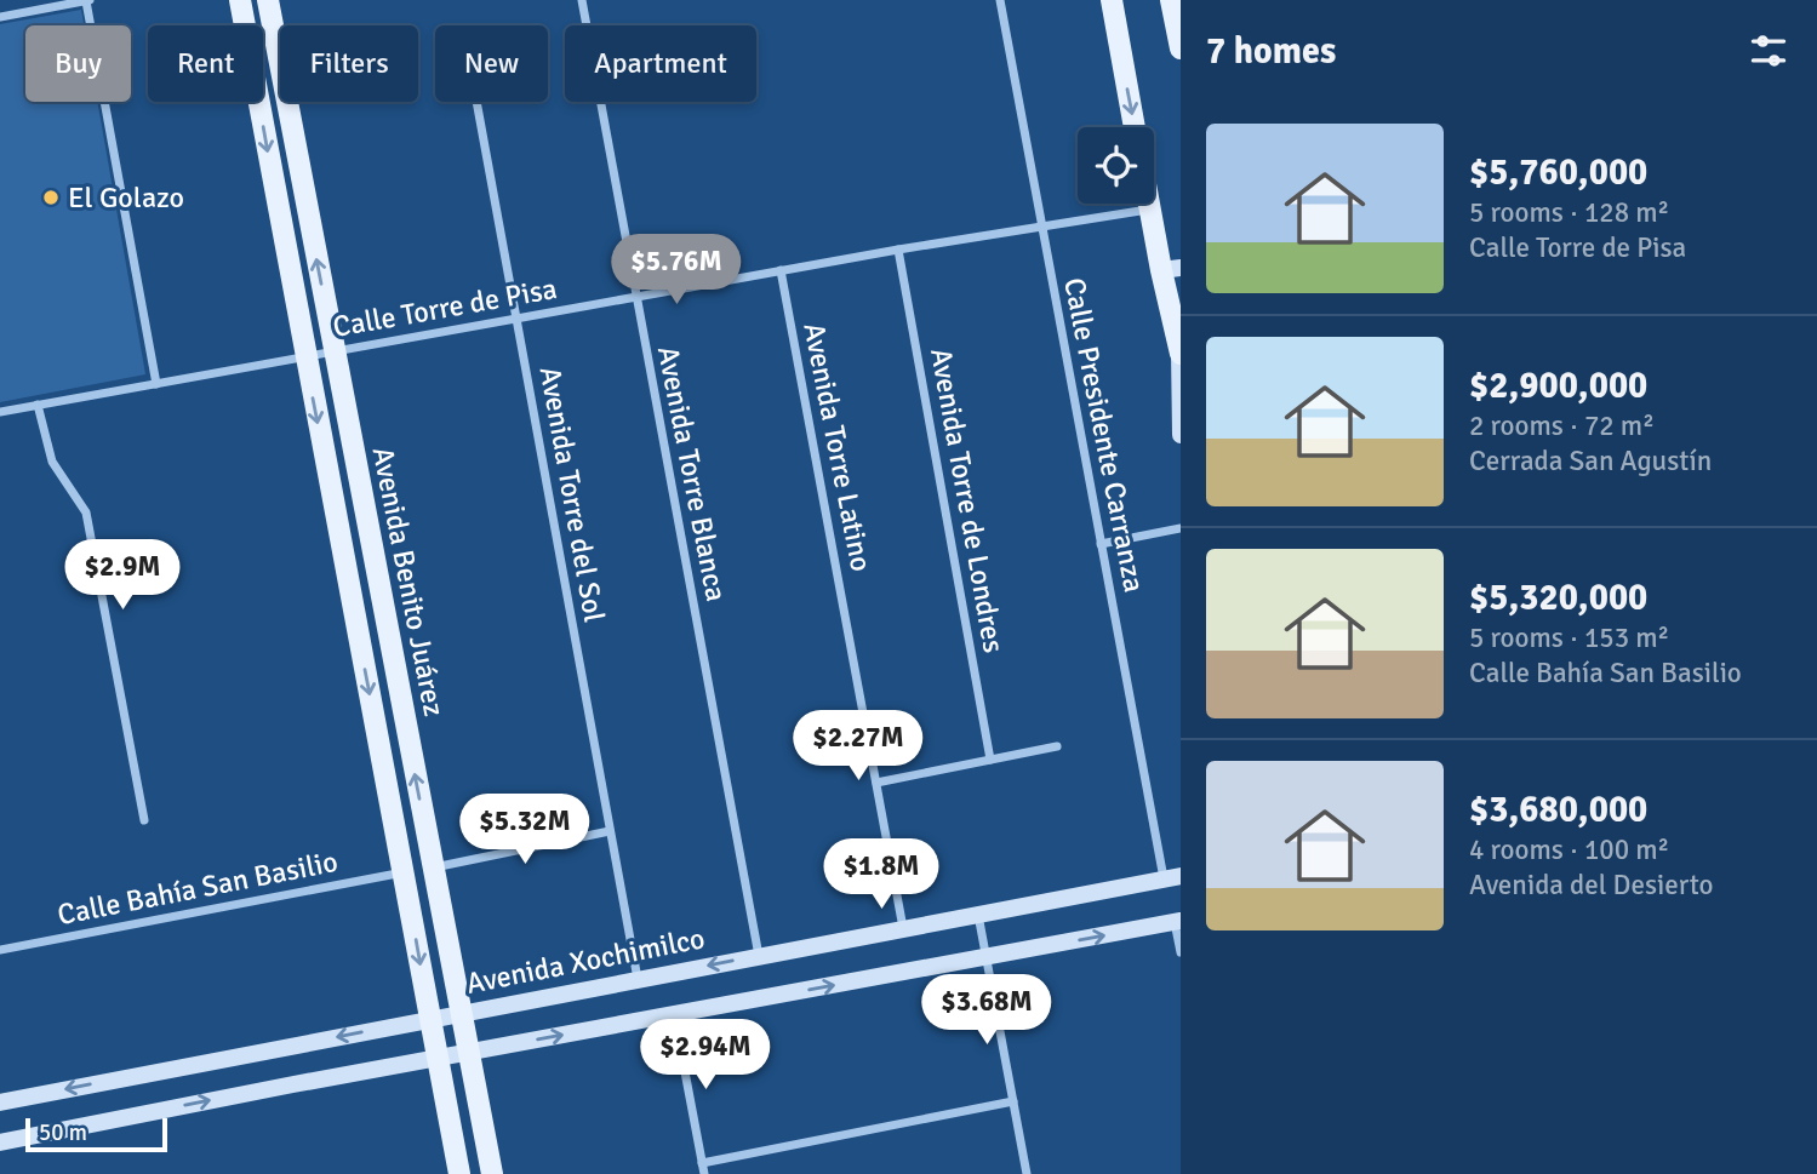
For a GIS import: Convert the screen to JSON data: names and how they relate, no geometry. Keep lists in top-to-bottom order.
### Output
{
  "streets": {
    "main road": ["Avenida Benito Juárez", "Avenida Xochimilco"],
    "street": [
      "Calle Torre de Pisa",
      "Calle Presidente Carranza",
      "Avenida Torre Latino",
      "Avenida Torre Blanca",
      "Avenida Torre del Sol",
      "Avenida Torre de Londres",
      "Calle Bahía San Basilio"
    ]
  },
  "crossings": [
    ["Calle Torre de Pisa", "Calle Presidente Carranza"],
    ["Calle Torre de Pisa", "Avenida Torre Latino"],
    ["Calle Torre de Pisa", "Avenida Torre Blanca"],
    ["Calle Torre de Pisa", "Avenida Torre del Sol"],
    ["Calle Torre de Pisa", "Avenida Torre de Londres"],
    ["Calle Torre de Pisa", "Avenida Benito Juárez"],
    ["Calle Presidente Carranza", "Avenida Xochimilco"],
    ["Avenida Torre Latino", "Avenida Xochimilco"],
    ["Avenida Torre Blanca", "Avenida Xochimilco"],
    ["Avenida Torre del Sol", "Avenida Xochimilco"],
    ["Avenida Benito Juárez", "Calle Bahía San Basilio"],
    ["Avenida Benito Juárez", "Avenida Xochimilco"]
  ],
  "places": ["El Golazo"],
  "scale_bar": "50 m",
  "page": {
    "heading": "7 homes",
    "chip": [
      "Buy",
      "Rent",
      "Filters",
      "New",
      "Apartment"
    ],
    "list": [
      {
        "name": "$5,760,000",
        "note": "5 rooms · 128 m² · Calle Torre de Pisa"
      },
      {
        "name": "$2,900,000",
        "note": "2 rooms · 72 m² · Cerrada San Agustín"
      },
      {
        "name": "$5,320,000",
        "note": "5 rooms · 153 m² · Calle Bahía San Basilio"
      },
      {
        "name": "$3,680,000",
        "note": "4 rooms · 100 m² · Avenida del Desierto"
      }
    ],
    "price": [
      "$5.76M",
      "$2.9M",
      "$2.27M",
      "$5.32M",
      "$1.8M",
      "$3.68M",
      "$2.94M"
    ],
    "scale": "50 m"
  }
}
